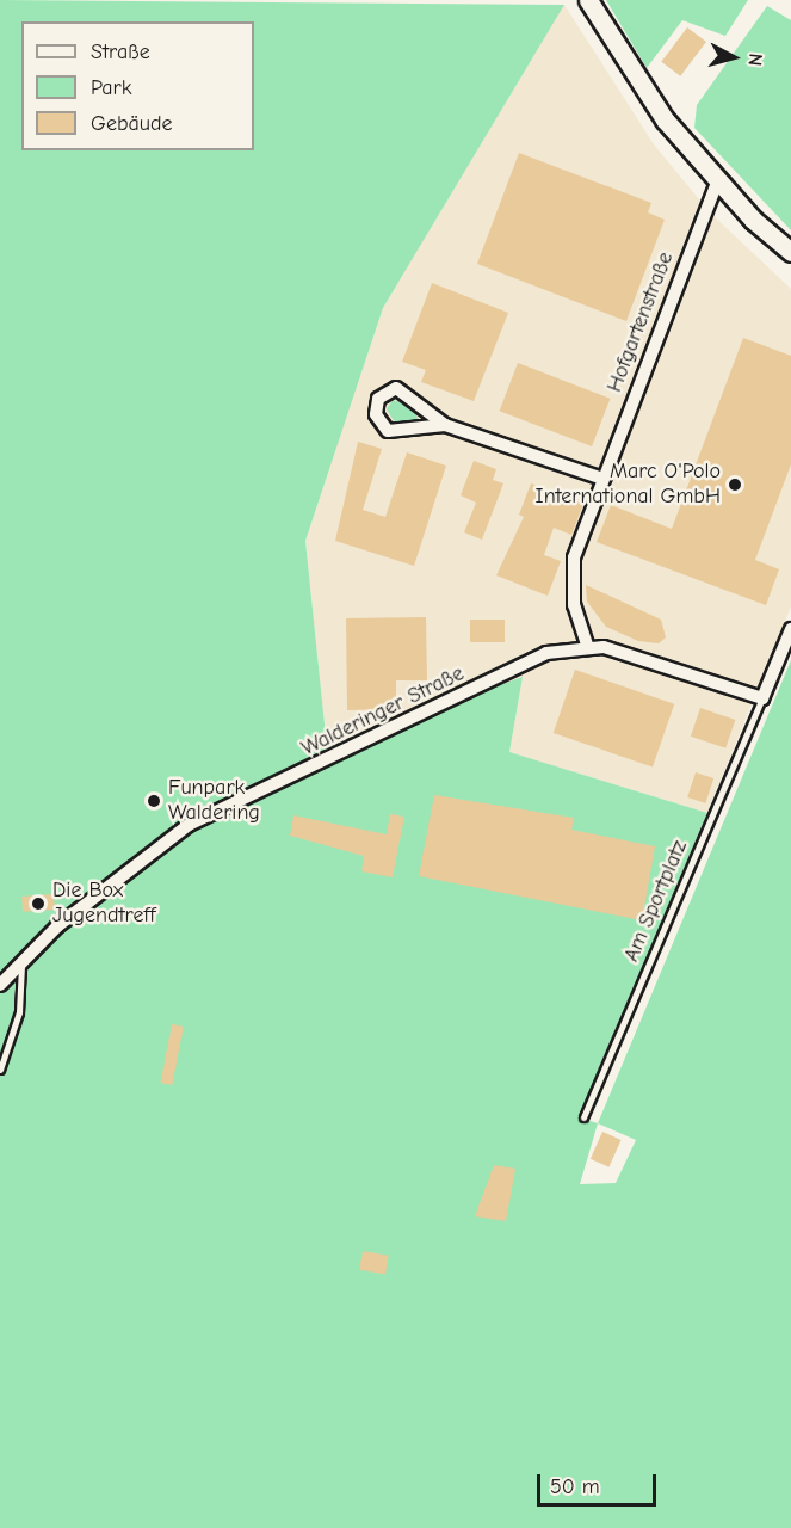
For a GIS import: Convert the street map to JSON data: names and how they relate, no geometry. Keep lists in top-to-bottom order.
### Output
{
  "streets": {
    "street": ["Hofgartenstraße", "Walderinger Straße"],
    "lane": ["Am Sportplatz"]
  },
  "crossings": [
    ["Hofgartenstraße", "Walderinger Straße"],
    ["Walderinger Straße", "Am Sportplatz"]
  ],
  "places": ["Marc O'Polo International GmbH", "Funpark Waldering", "Die Box Jugendtreff"],
  "legend": ["Straße", "Park", "Gebäude"],
  "scale_bar": "50 m",
  "north": "right"
}
